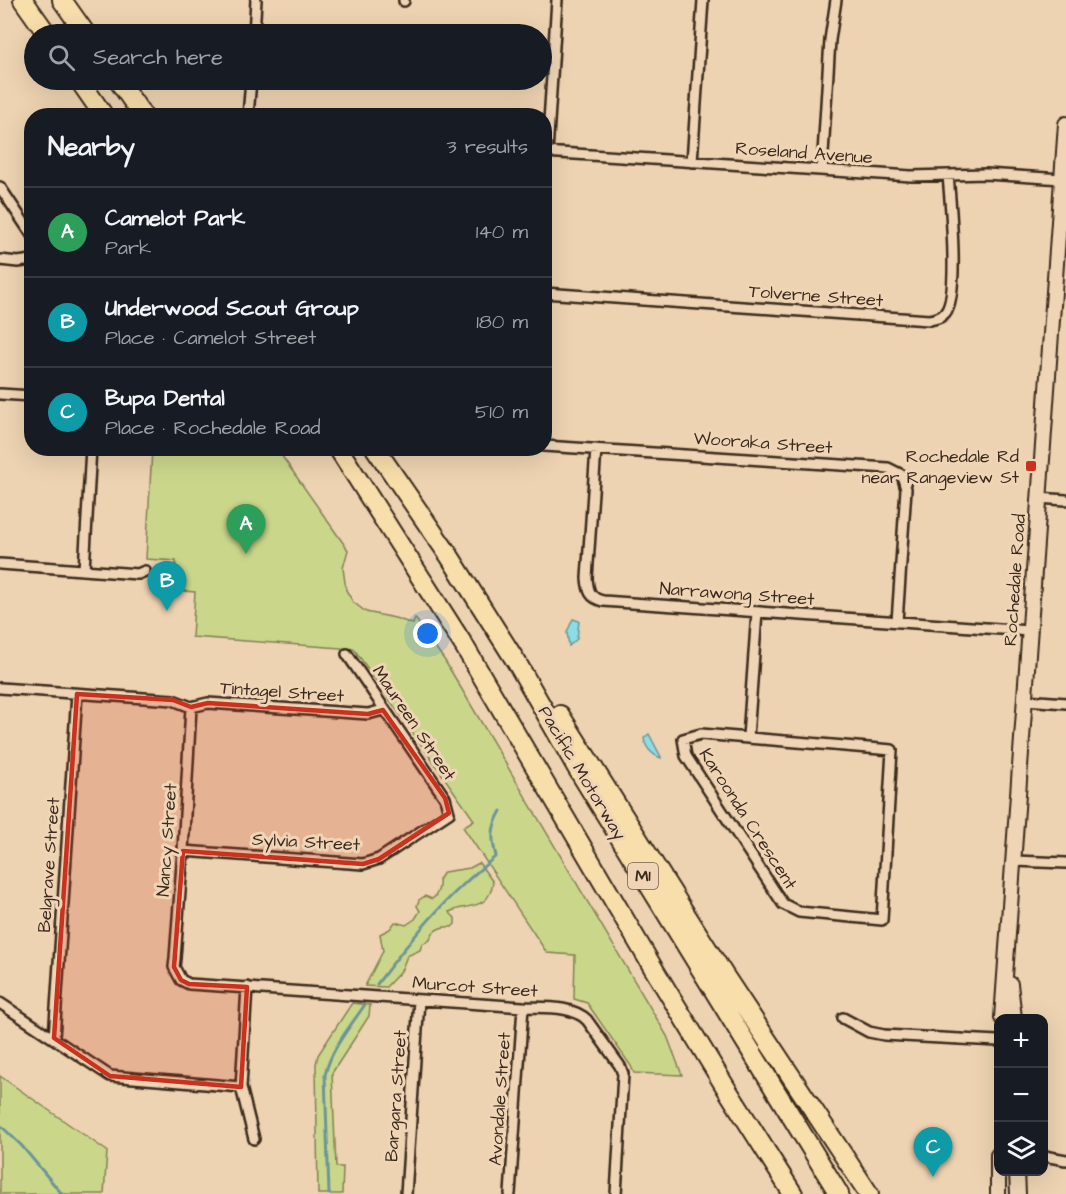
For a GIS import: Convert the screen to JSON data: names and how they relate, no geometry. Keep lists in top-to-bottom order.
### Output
{
  "streets": {
    "highway": ["Pacific Motorway", "M1"],
    "main road": ["Rochedale Road"],
    "street": [
      "Roseland Avenue",
      "Tolverne Street",
      "Wooraka Street",
      "Narrawong Street",
      "Tintagel Street",
      "Maureen Street",
      "Karoonda Crescent",
      "Nancy Street",
      "Sylvia Street",
      "Belgrave Street",
      "Murcot Street",
      "Bargara Street",
      "Avondale Street"
    ]
  },
  "crossings": [
    ["Roseland Avenue", "Tolverne Street"],
    ["Roseland Avenue", "Rochedale Road"],
    ["Wooraka Street", "Narrawong Street"],
    ["Rochedale Road", "Narrawong Street"],
    ["Tintagel Street", "Maureen Street"],
    ["Tintagel Street", "Nancy Street"],
    ["Tintagel Street", "Belgrave Street"],
    ["Maureen Street", "Sylvia Street"],
    ["Nancy Street", "Sylvia Street"],
    ["Nancy Street", "Murcot Street"],
    ["Murcot Street", "Bargara Street"],
    ["Murcot Street", "Avondale Street"]
  ],
  "places": {
    "transit": ["Rochedale Rd near Rangeview St"]
  },
  "page": {
    "search": "Search here",
    "heading": ["Nearby", "3 results"],
    "list": [
      {
        "mark": "A",
        "name": "Camelot Park",
        "note": "Park",
        "value": "140 m"
      },
      {
        "mark": "B",
        "name": "Underwood Scout Group",
        "note": "Place · Camelot Street",
        "value": "180 m"
      },
      {
        "mark": "C",
        "name": "Bupa Dental",
        "note": "Place · Rochedale Road",
        "value": "510 m"
      }
    ],
    "pins": ["A", "B", "C"],
    "map_buttons": ["+", "−"]
  }
}
